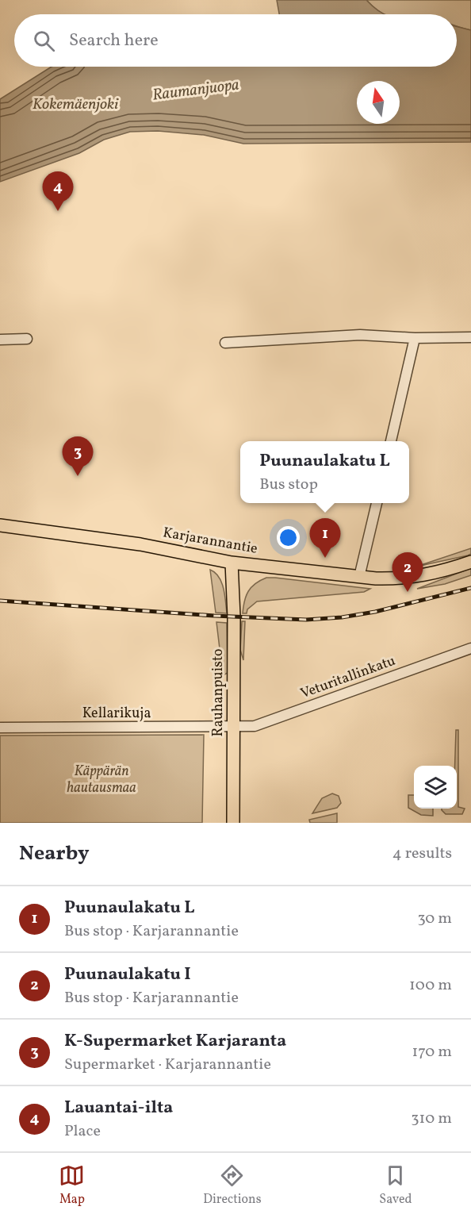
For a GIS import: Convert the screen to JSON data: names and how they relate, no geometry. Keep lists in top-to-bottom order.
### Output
{
  "streets": {
    "main road": ["Karjarannantie", "Rauhanpuisto"],
    "street": ["Veturitallinkatu", "Kellarikuja"]
  },
  "crossings": [
    ["Karjarannantie", "Rauhanpuisto"],
    ["Veturitallinkatu", "Rauhanpuisto"],
    ["Veturitallinkatu", "Kellarikuja"],
    ["Rauhanpuisto", "Kellarikuja"]
  ],
  "water": ["Raumanjuopa", "Kokemäenjoki"],
  "parks": ["Käppärän hautausmaa"],
  "north": "top",
  "page": {
    "search": "Search here",
    "pins": [
      "4",
      "3",
      "1",
      "2"
    ],
    "popup": ["Puunaulakatu L", "Bus stop"],
    "heading": ["Nearby", "4 results"],
    "list": [
      {
        "mark": "1",
        "name": "Puunaulakatu L",
        "note": "Bus stop · Karjarannantie",
        "value": "30 m"
      },
      {
        "mark": "2",
        "name": "Puunaulakatu I",
        "note": "Bus stop · Karjarannantie",
        "value": "100 m"
      },
      {
        "mark": "3",
        "name": "K-Supermarket Karjaranta",
        "note": "Supermarket · Karjarannantie",
        "value": "170 m"
      },
      {
        "mark": "4",
        "name": "Lauantai-ilta",
        "note": "Place",
        "value": "310 m"
      }
    ],
    "nav": ["Map", "Directions", "Saved"]
  }
}
